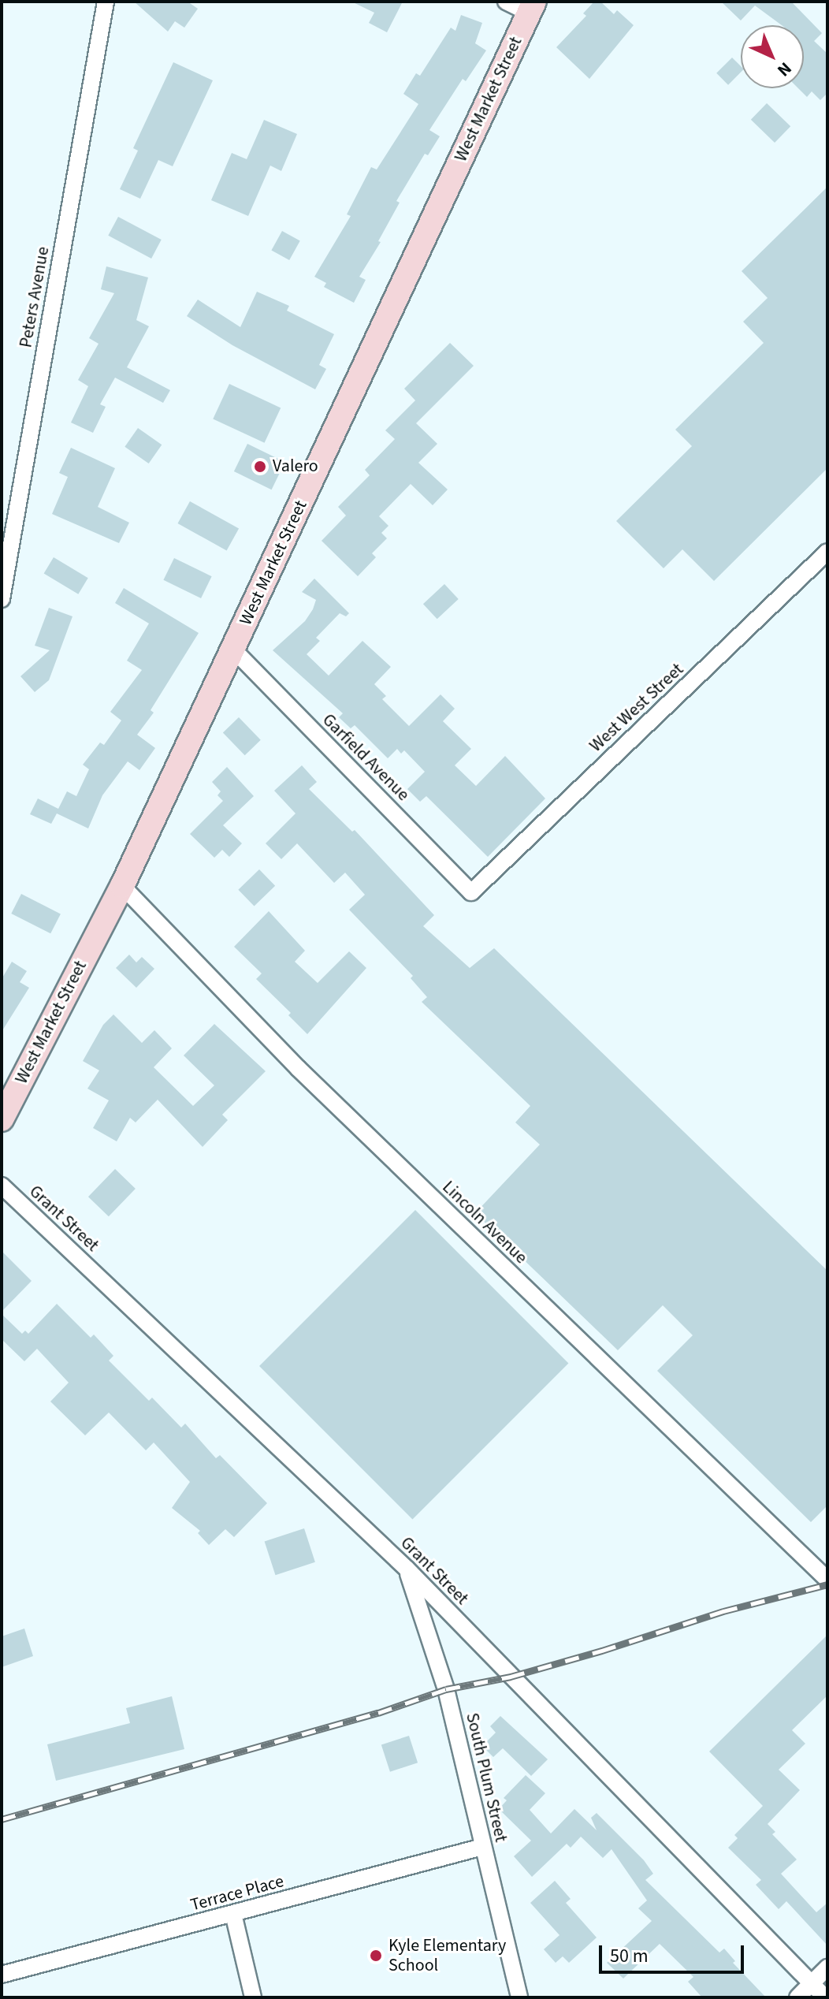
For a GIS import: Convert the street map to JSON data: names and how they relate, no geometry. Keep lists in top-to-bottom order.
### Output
{
  "streets": {
    "main road": ["West Market Street"],
    "street": [
      "Peters Avenue",
      "West West Street",
      "Garfield Avenue",
      "Grant Street",
      "Lincoln Avenue",
      "South Plum Street",
      "Terrace Place"
    ]
  },
  "crossings": [
    ["West Market Street", "Garfield Avenue"],
    ["West Market Street", "Lincoln Avenue"],
    ["West West Street", "Garfield Avenue"],
    ["Grant Street", "South Plum Street"],
    ["South Plum Street", "Terrace Place"]
  ],
  "places": ["Valero", "Kyle Elementary School"],
  "scale_bar": "50 m",
  "north": "bottom right"
}
